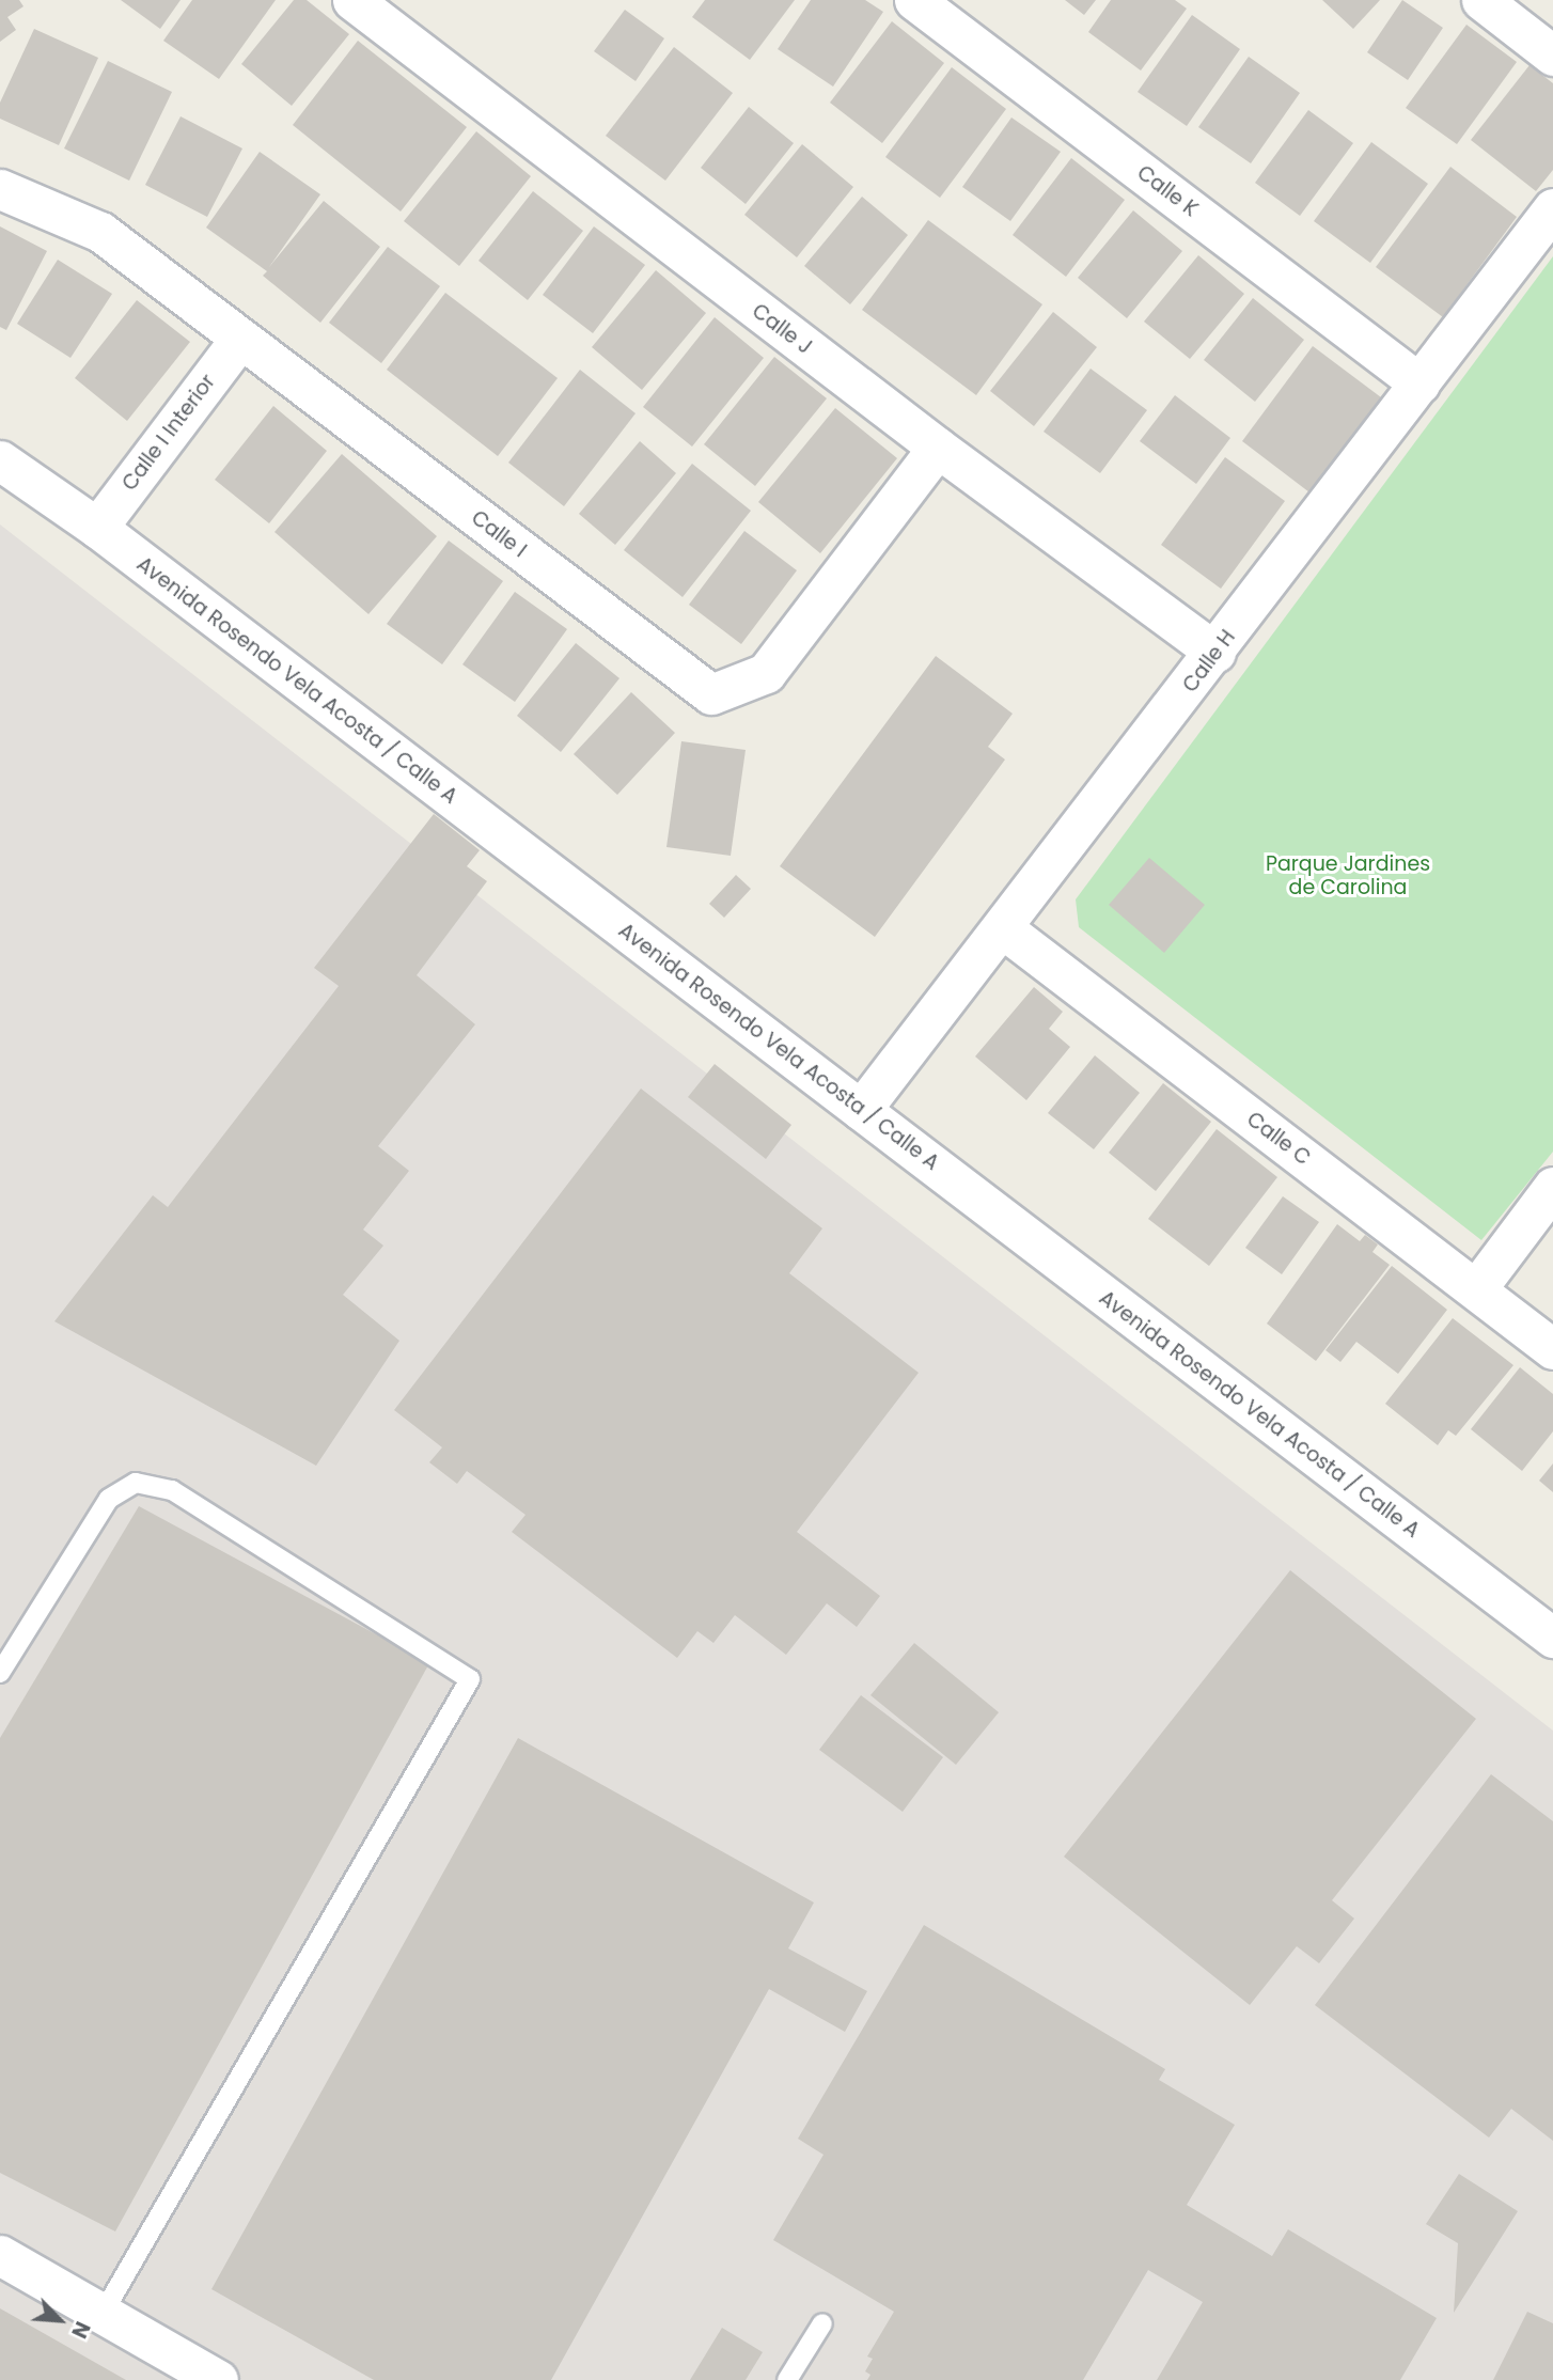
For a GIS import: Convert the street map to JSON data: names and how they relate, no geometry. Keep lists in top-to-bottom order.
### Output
{
  "streets": {
    "street": [
      "Calle K",
      "Calle J",
      "Calle I Interior",
      "Calle I",
      "Calle H",
      "Avenida Rosendo Vela Acosta / Calle A",
      "Calle C"
    ]
  },
  "crossings": [
    ["Calle K", "Calle H"],
    ["Calle J", "Calle I"],
    ["Calle J", "Calle H"],
    ["Calle I Interior", "Calle I"],
    ["Calle I Interior", "Avenida Rosendo Vela Acosta / Calle A"],
    ["Calle H", "Avenida Rosendo Vela Acosta / Calle A"],
    ["Calle H", "Calle C"]
  ],
  "parks": ["Parque Jardines de Carolina"],
  "north": "bottom right"
}
